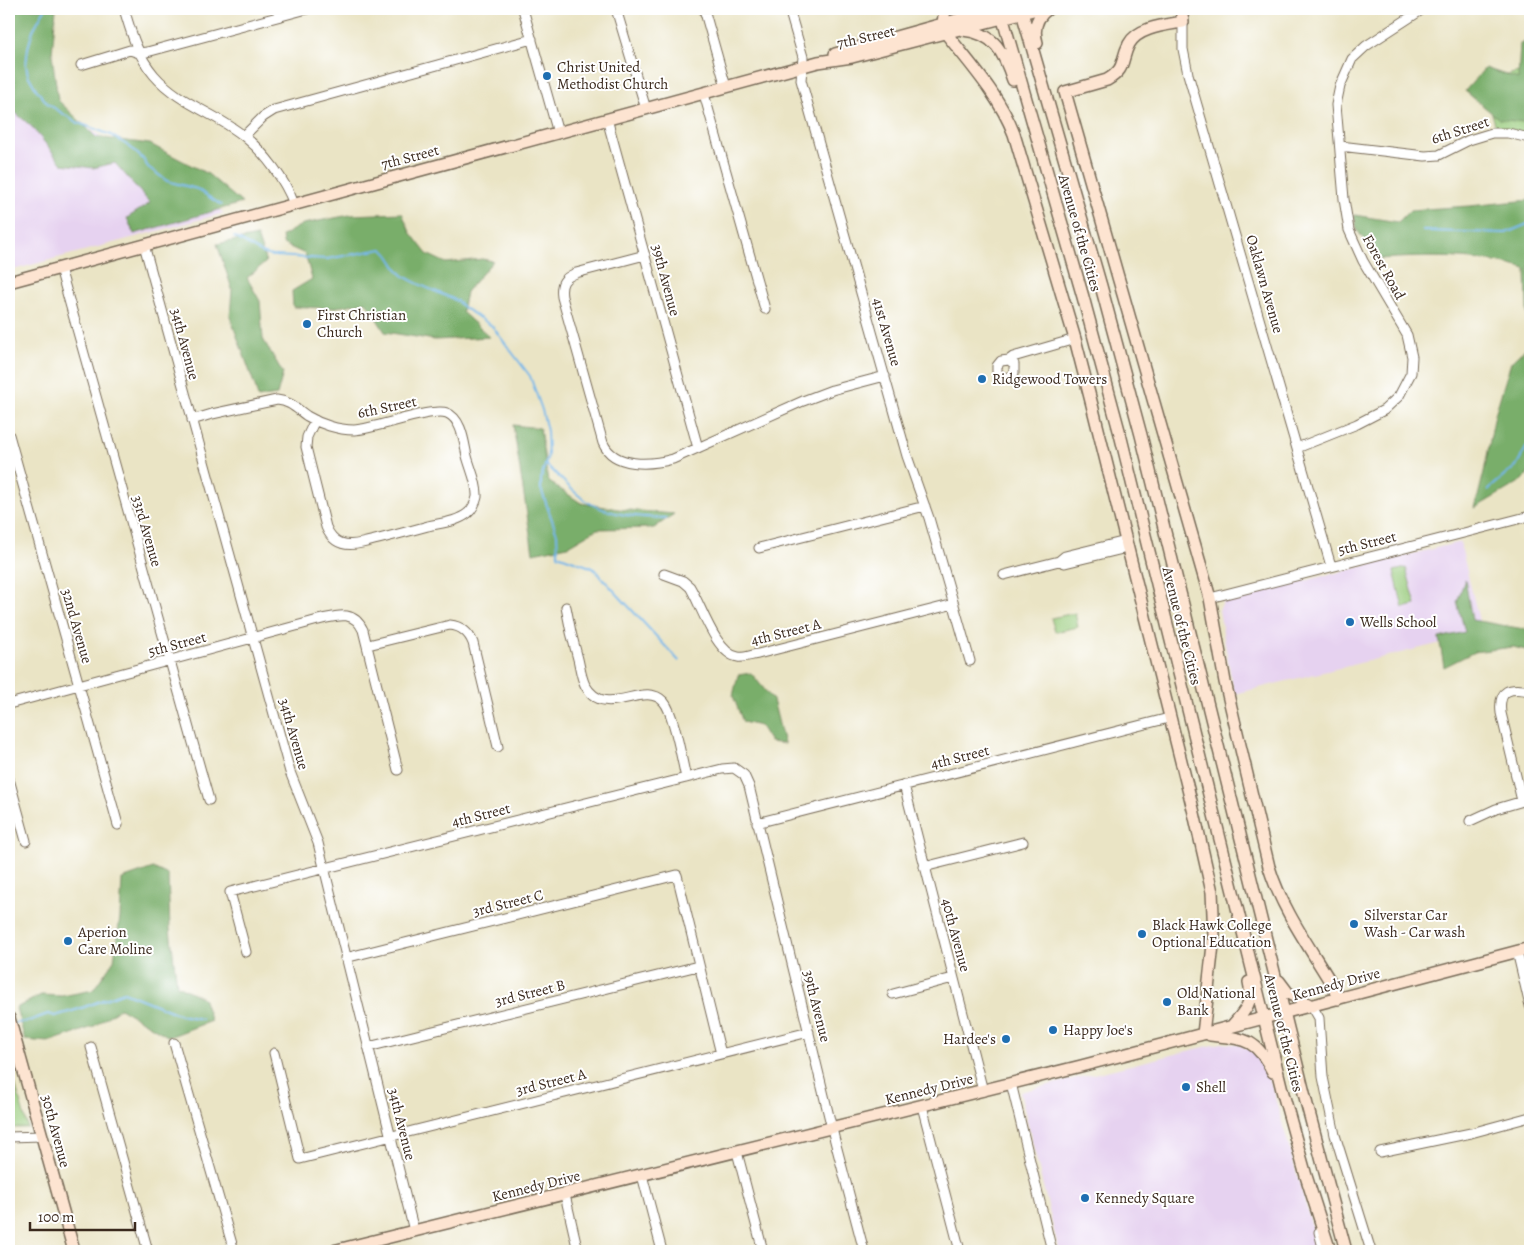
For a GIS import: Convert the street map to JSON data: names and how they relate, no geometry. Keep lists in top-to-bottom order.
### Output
{
  "streets": {
    "main road": [
      "7th Street",
      "Avenue of the Cities",
      "Oaklawn Avenue",
      "Kennedy Drive",
      "30th Avenue"
    ],
    "street": [
      "6th Street",
      "Forest Road",
      "39th Avenue",
      "41st Avenue",
      "34th Avenue",
      "33rd Avenue",
      "5th Street",
      "32nd Avenue",
      "4th Street A",
      "4th Street",
      "3rd Street C",
      "40th Avenue",
      "3rd Street B",
      "3rd Street A"
    ]
  },
  "crossings": [
    ["7th Street", "Avenue of the Cities"],
    ["7th Street", "39th Avenue"],
    ["7th Street", "41st Avenue"],
    ["7th Street", "34th Avenue"],
    ["7th Street", "33rd Avenue"],
    ["6th Street", "Forest Road"],
    ["6th Street", "34th Avenue"],
    ["Avenue of the Cities", "Oaklawn Avenue"],
    ["Avenue of the Cities", "5th Street"],
    ["Avenue of the Cities", "Kennedy Drive"],
    ["Forest Road", "Oaklawn Avenue"],
    ["39th Avenue", "4th Street"],
    ["39th Avenue", "Kennedy Drive"],
    ["39th Avenue", "3rd Street A"],
    ["Oaklawn Avenue", "5th Street"],
    ["41st Avenue", "4th Street A"],
    ["34th Avenue", "5th Street"],
    ["34th Avenue", "4th Street"],
    ["34th Avenue", "3rd Street C"],
    ["34th Avenue", "Kennedy Drive"],
    ["34th Avenue", "3rd Street B"],
    ["34th Avenue", "3rd Street A"],
    ["33rd Avenue", "5th Street"],
    ["5th Street", "32nd Avenue"],
    ["4th Street", "40th Avenue"],
    ["3rd Street C", "3rd Street B"],
    ["40th Avenue", "Kennedy Drive"]
  ],
  "places": [
    "Christ United Methodist Church",
    "First Christian Church",
    "Ridgewood Towers",
    "Wells School",
    "Silverstar Car Wash - Car wash",
    "Black Hawk College Optional Education",
    "Aperion Care Moline",
    "Old National Bank",
    "Happy Joe's",
    "Hardee's",
    "Shell",
    "Kennedy Square"
  ],
  "scale_bar": "100 m"
}
